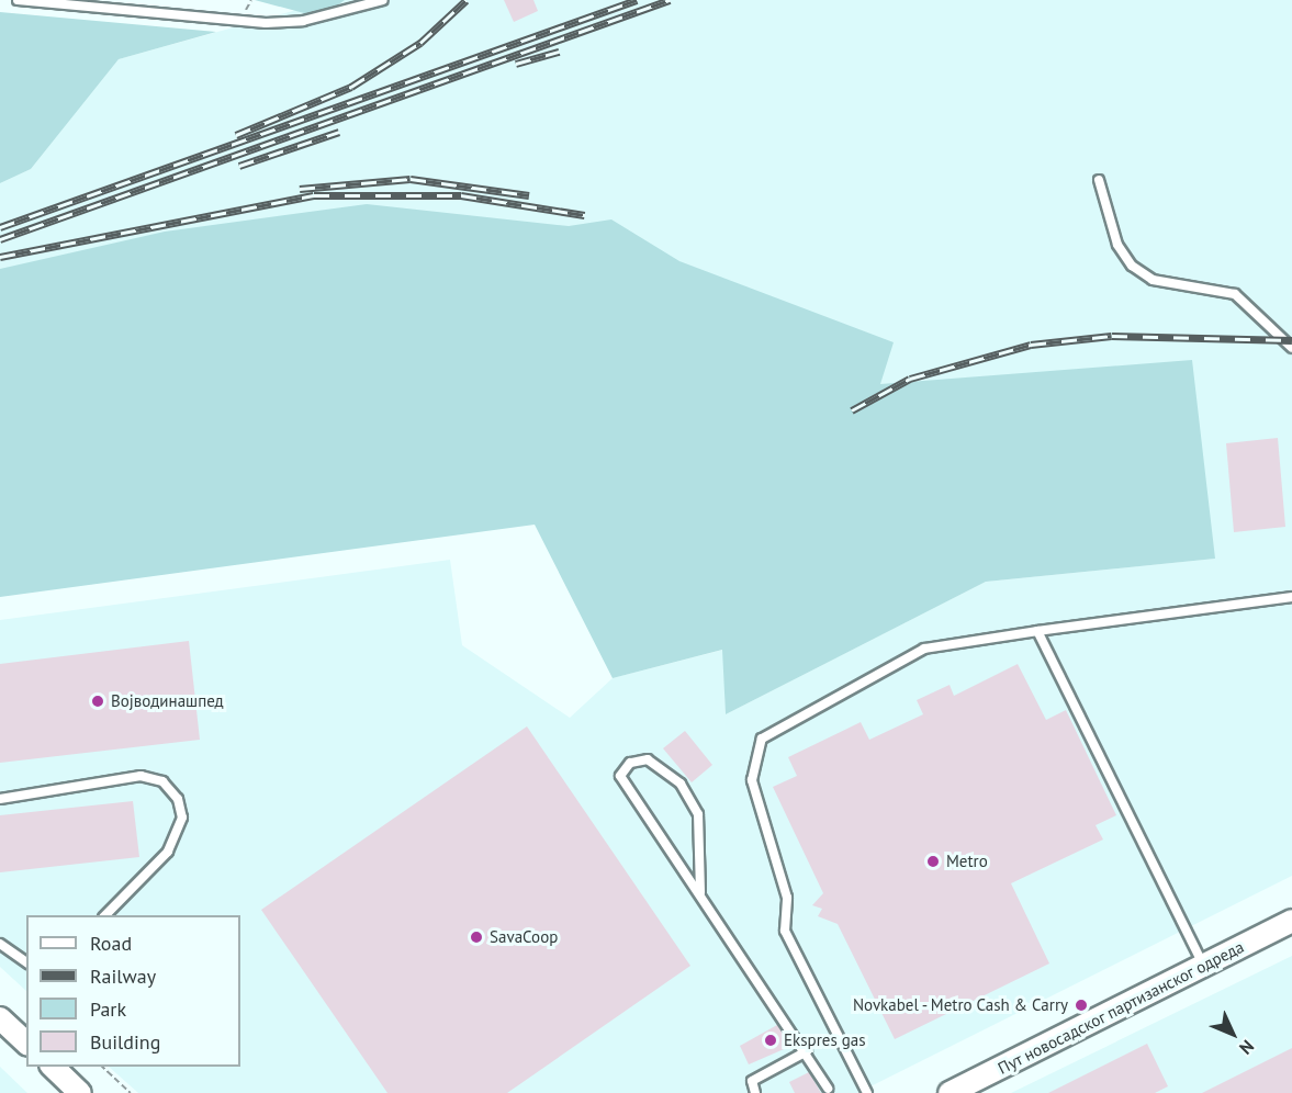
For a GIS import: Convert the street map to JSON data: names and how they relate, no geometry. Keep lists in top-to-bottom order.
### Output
{
  "streets": {
    "street": ["Пут новосадског партизанског одреда"]
  },
  "places": [
    "Војводинашпед",
    "Metro",
    "SavaCoop",
    "Novkabel - Metro Cash & Carry",
    "Ekspres gas"
  ],
  "legend": [
    "Road",
    "Railway",
    "Park",
    "Building"
  ],
  "north": "bottom right"
}
